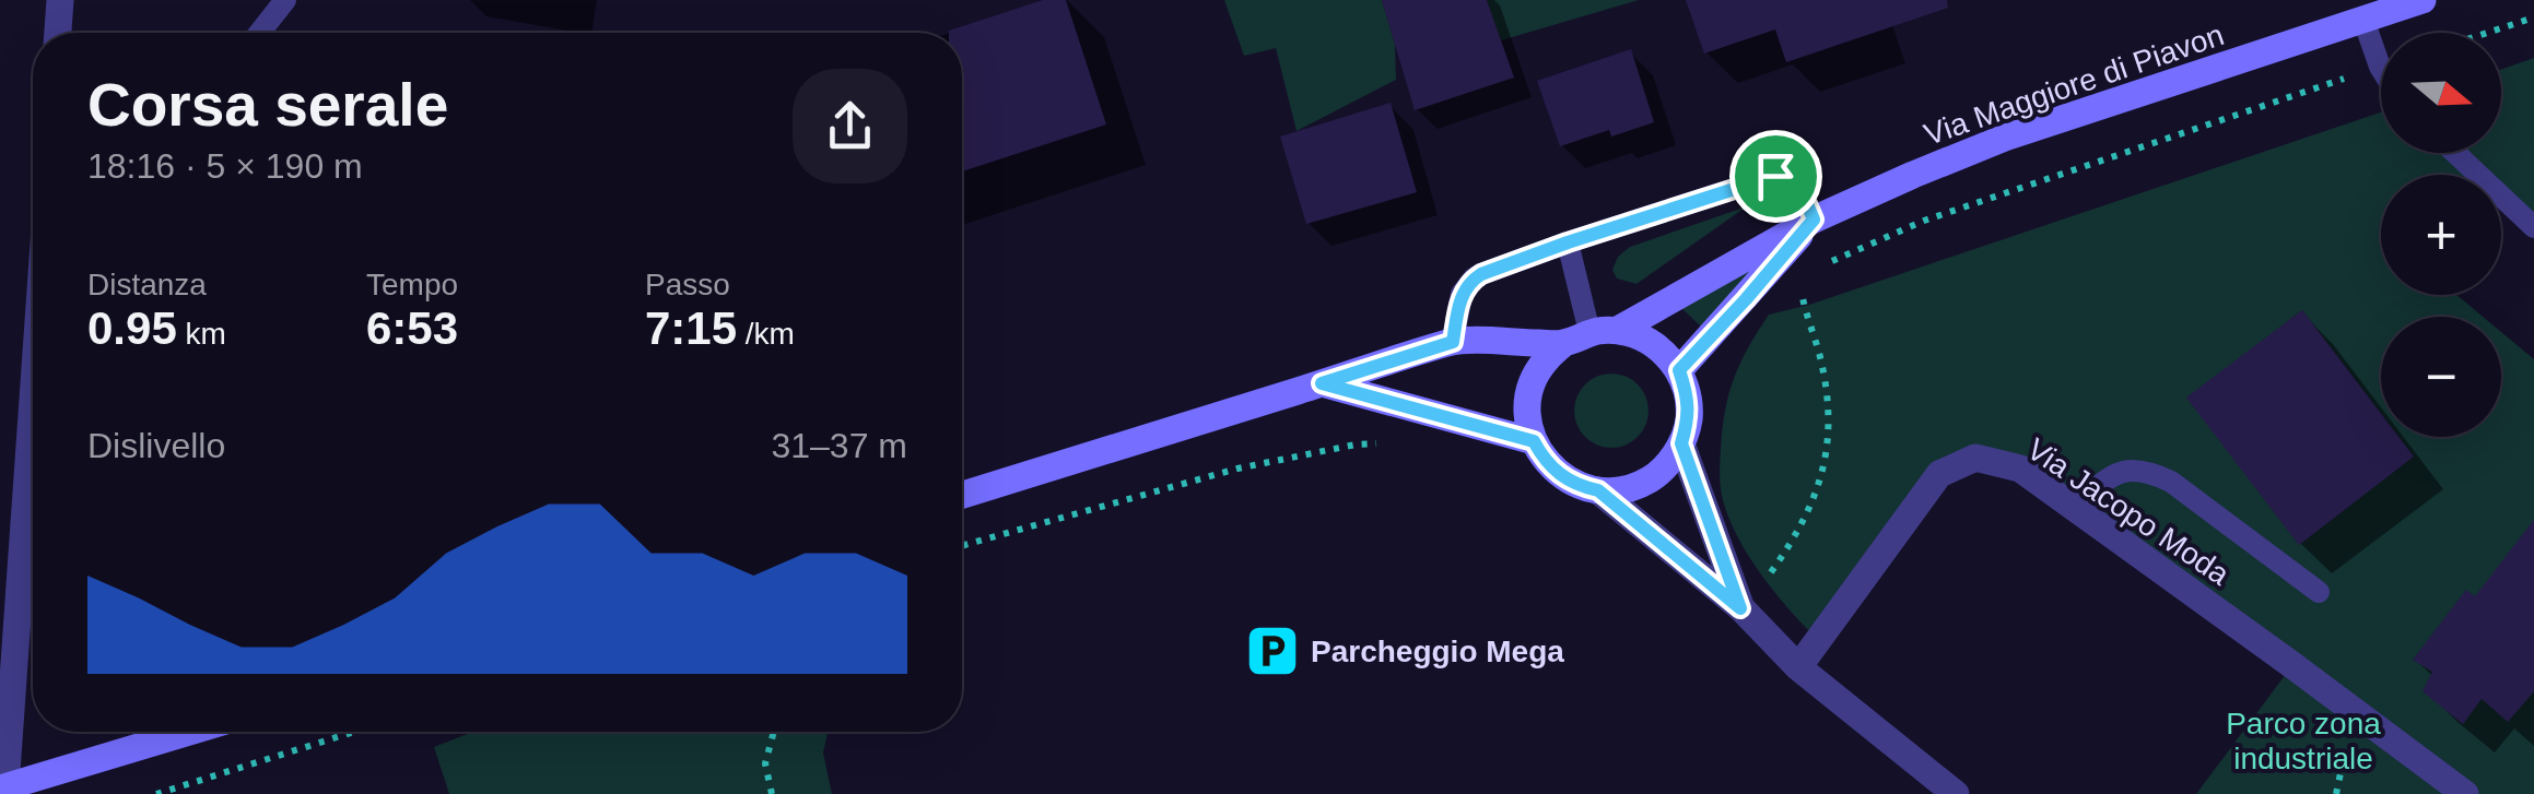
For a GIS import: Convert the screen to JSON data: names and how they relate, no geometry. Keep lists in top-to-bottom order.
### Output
{
  "streets": {
    "main road": ["Via Maggiore di Piavon"],
    "street": ["Via Jacopo Moda"]
  },
  "parks": ["Parco zona industriale"],
  "places": {
    "parking": ["Parcheggio Mega"]
  },
  "north": "right",
  "page": {
    "map_buttons": ["+", "−"],
    "heading": ["Corsa serale", "18:16 · 5 × 190 m"],
    "stats": [
      ["Distanza", "0.95 km"],
      ["Tempo", "6:53"],
      ["Passo", "7:15 /km"]
    ],
    "chart": ["Dislivello", "31–37 m"]
  }
}
